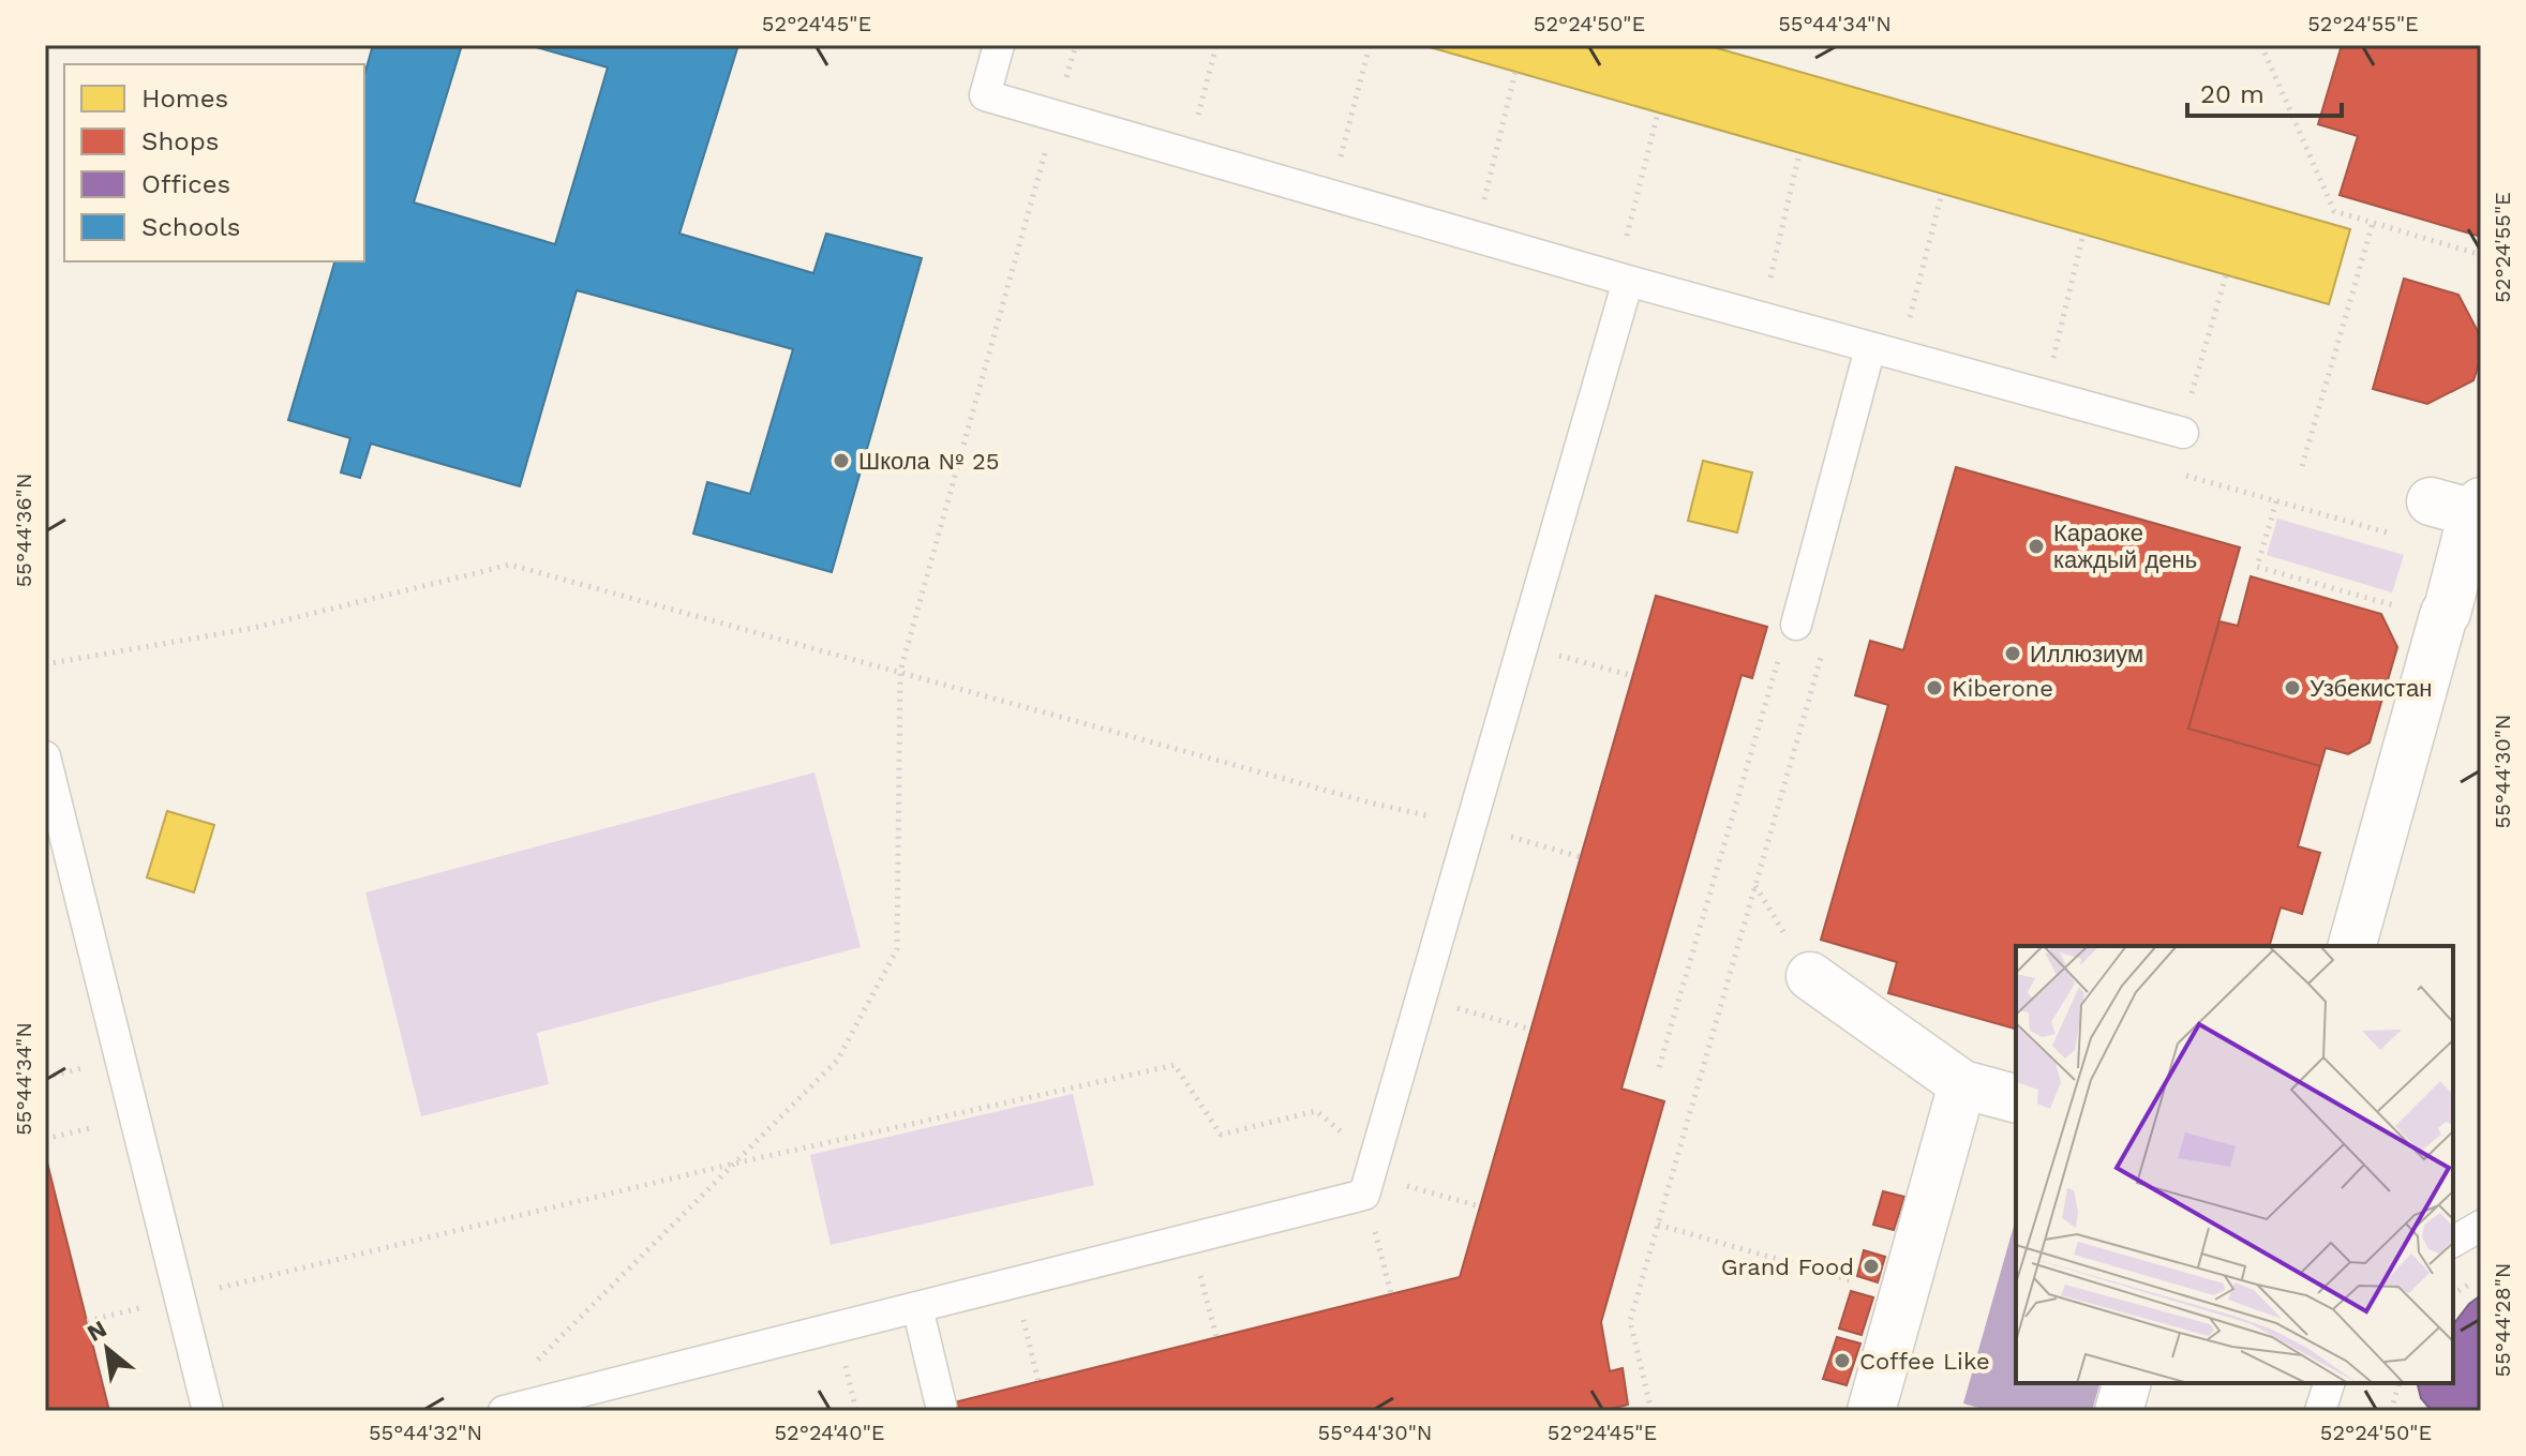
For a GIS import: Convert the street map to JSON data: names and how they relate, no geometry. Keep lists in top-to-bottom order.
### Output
{
  "places": [
    "Школа № 25",
    "Караоке каждый день",
    "Иллюзиум",
    "Kiberone",
    "Узбекистан",
    "Grand Food",
    "Coffee Like"
  ],
  "legend": [
    "Homes",
    "Shops",
    "Offices",
    "Schools"
  ],
  "scale_bar": "20 m",
  "north": "top left",
  "coordinates": [
    "52°24'45\"E",
    "52°24'50\"E",
    "55°44'34\"N",
    "52°24'55\"E",
    "55°44'36\"N",
    "55°44'30\"N",
    "55°44'28\"N",
    "55°44'32\"N",
    "52°24'40\"E"
  ]
}
